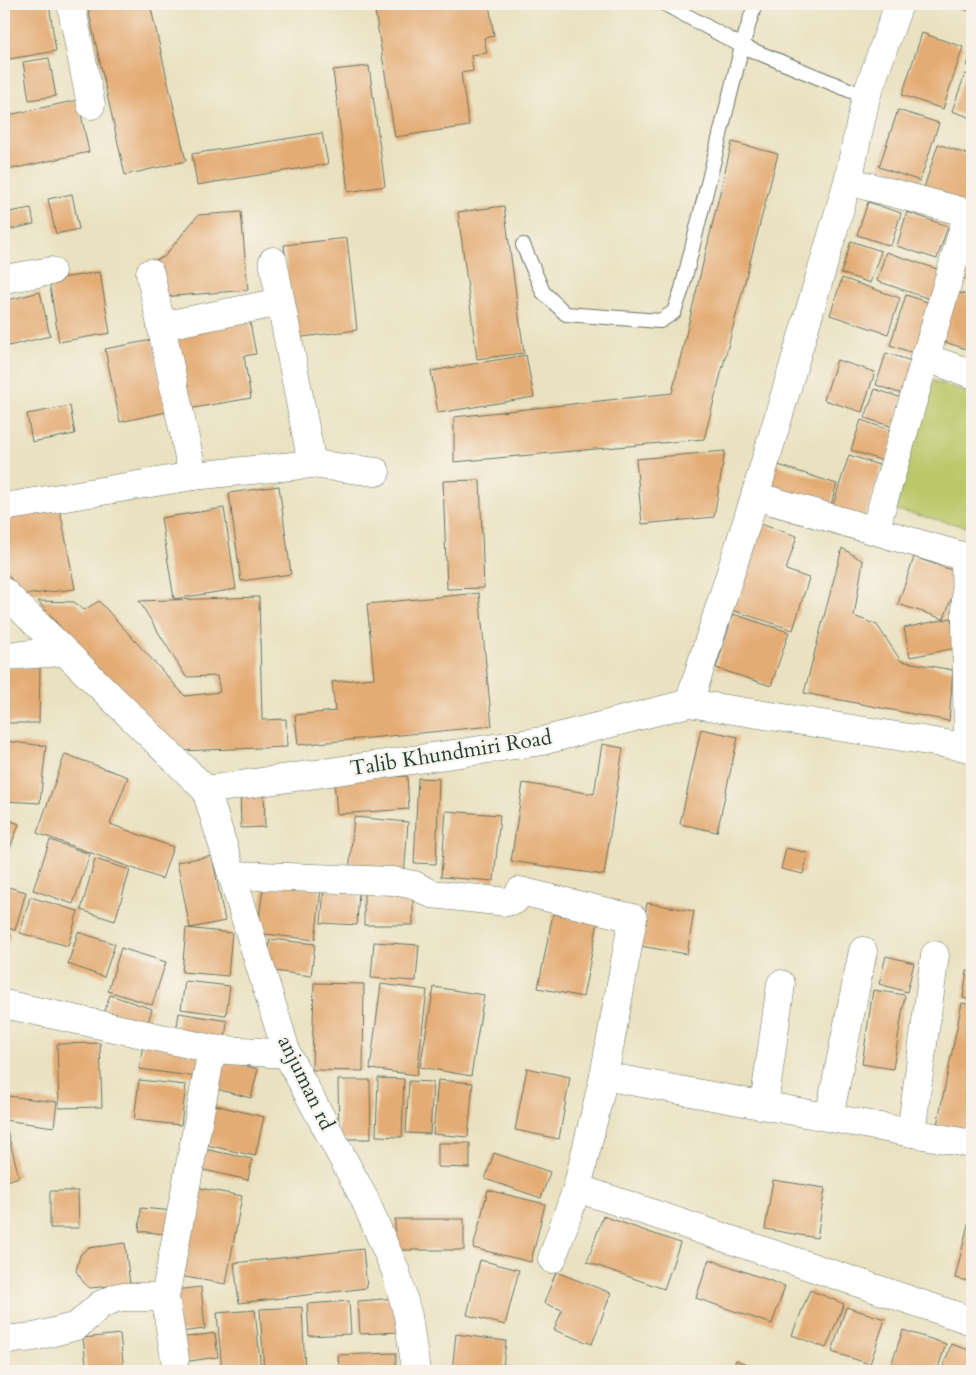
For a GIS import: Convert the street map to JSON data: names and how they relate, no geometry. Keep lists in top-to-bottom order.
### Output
{
  "streets": {
    "street": ["Talib Khundmiri Road", "anjuman rd"]
  },
  "crossings": [
    ["Talib Khundmiri Road", "anjuman rd"]
  ]
}
